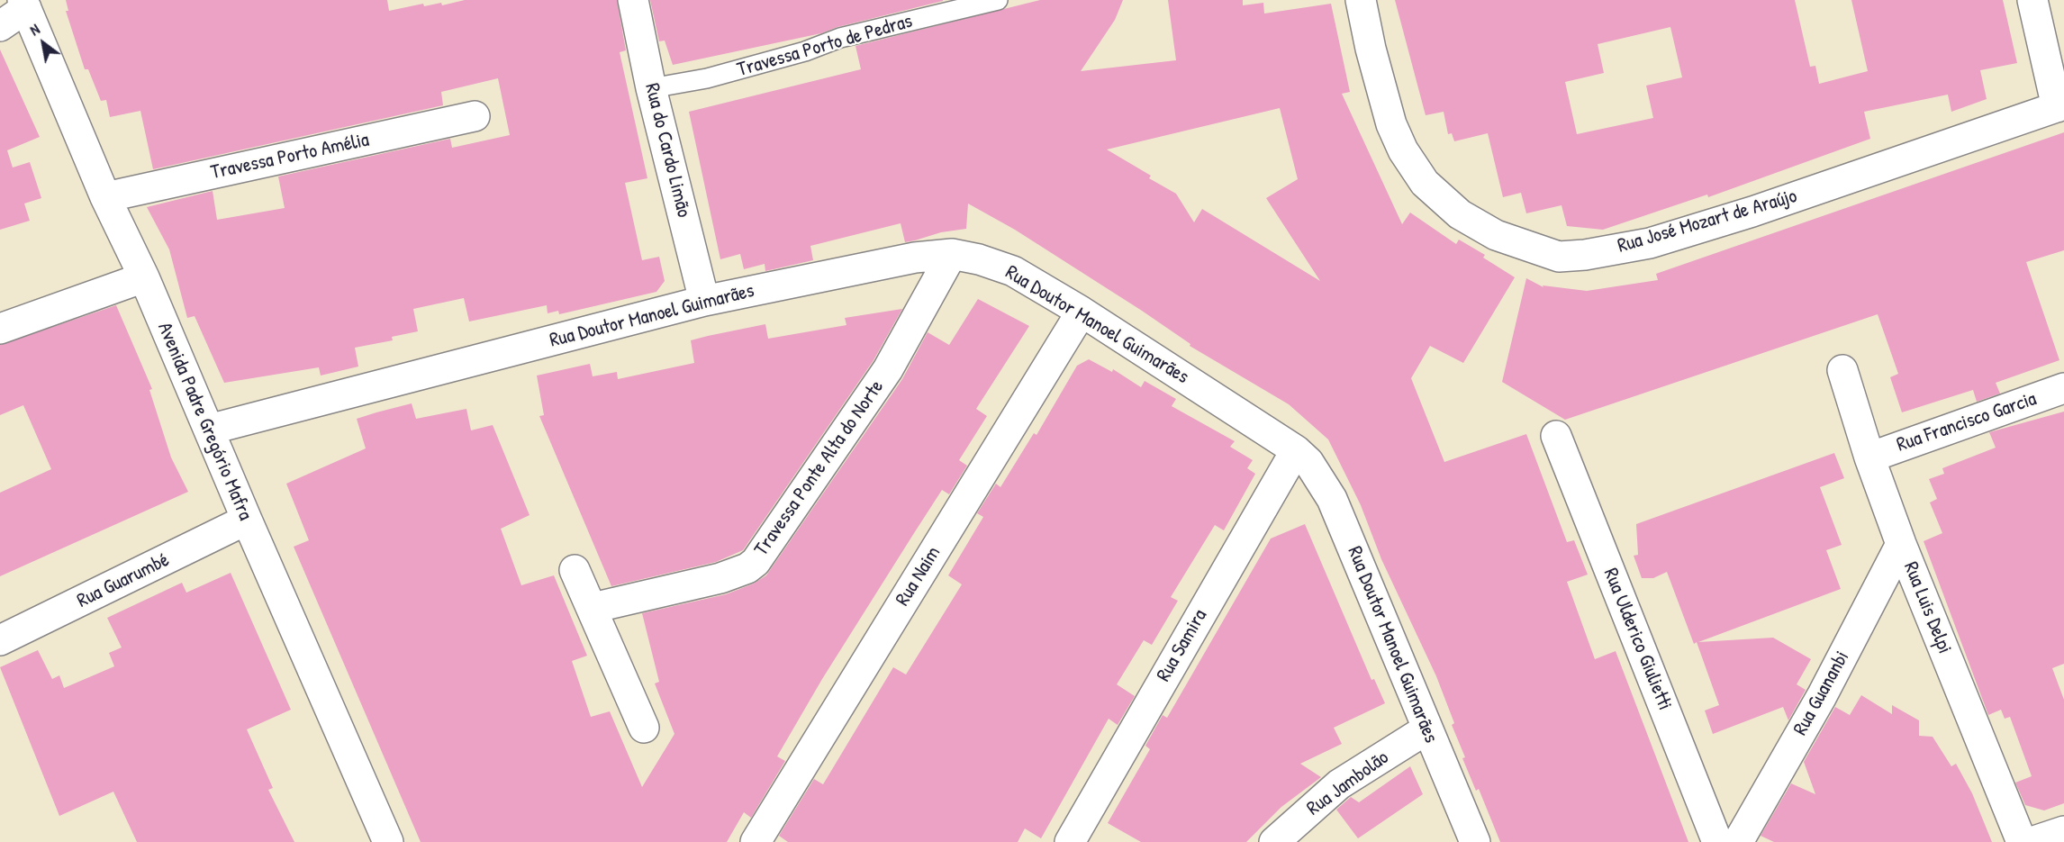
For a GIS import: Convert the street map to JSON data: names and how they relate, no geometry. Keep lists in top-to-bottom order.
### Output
{
  "streets": {
    "street": [
      "Rua do Cardo Limão",
      "Travessa Porto Amélia",
      "Rua José Mozart de Araújo",
      "Rua Doutor Manoel Guimarães",
      "Avenida Padre Gregório Mafra",
      "Rua Francisco Garcia",
      "Travessa Ponte Alta do Norte",
      "Rua Naim",
      "Rua Guarumbé",
      "Rua Luis Delpi",
      "Rua Ulderico Giulietti",
      "Rua Samira",
      "Rua Guananbi",
      "Rua Jambolão"
    ],
    "lane": ["Travessa Porto de Pedras"]
  },
  "crossings": [
    ["Travessa Porto de Pedras", "Rua do Cardo Limão"],
    ["Rua do Cardo Limão", "Rua Doutor Manoel Guimarães"],
    ["Travessa Porto Amélia", "Avenida Padre Gregório Mafra"],
    ["Rua Doutor Manoel Guimarães", "Avenida Padre Gregório Mafra"],
    ["Rua Doutor Manoel Guimarães", "Travessa Ponte Alta do Norte"],
    ["Rua Doutor Manoel Guimarães", "Rua Naim"],
    ["Rua Doutor Manoel Guimarães", "Rua Samira"],
    ["Rua Doutor Manoel Guimarães", "Rua Jambolão"],
    ["Avenida Padre Gregório Mafra", "Rua Guarumbé"],
    ["Rua Francisco Garcia", "Rua Luis Delpi"],
    ["Rua Luis Delpi", "Rua Guananbi"]
  ],
  "north": "top left"
}
